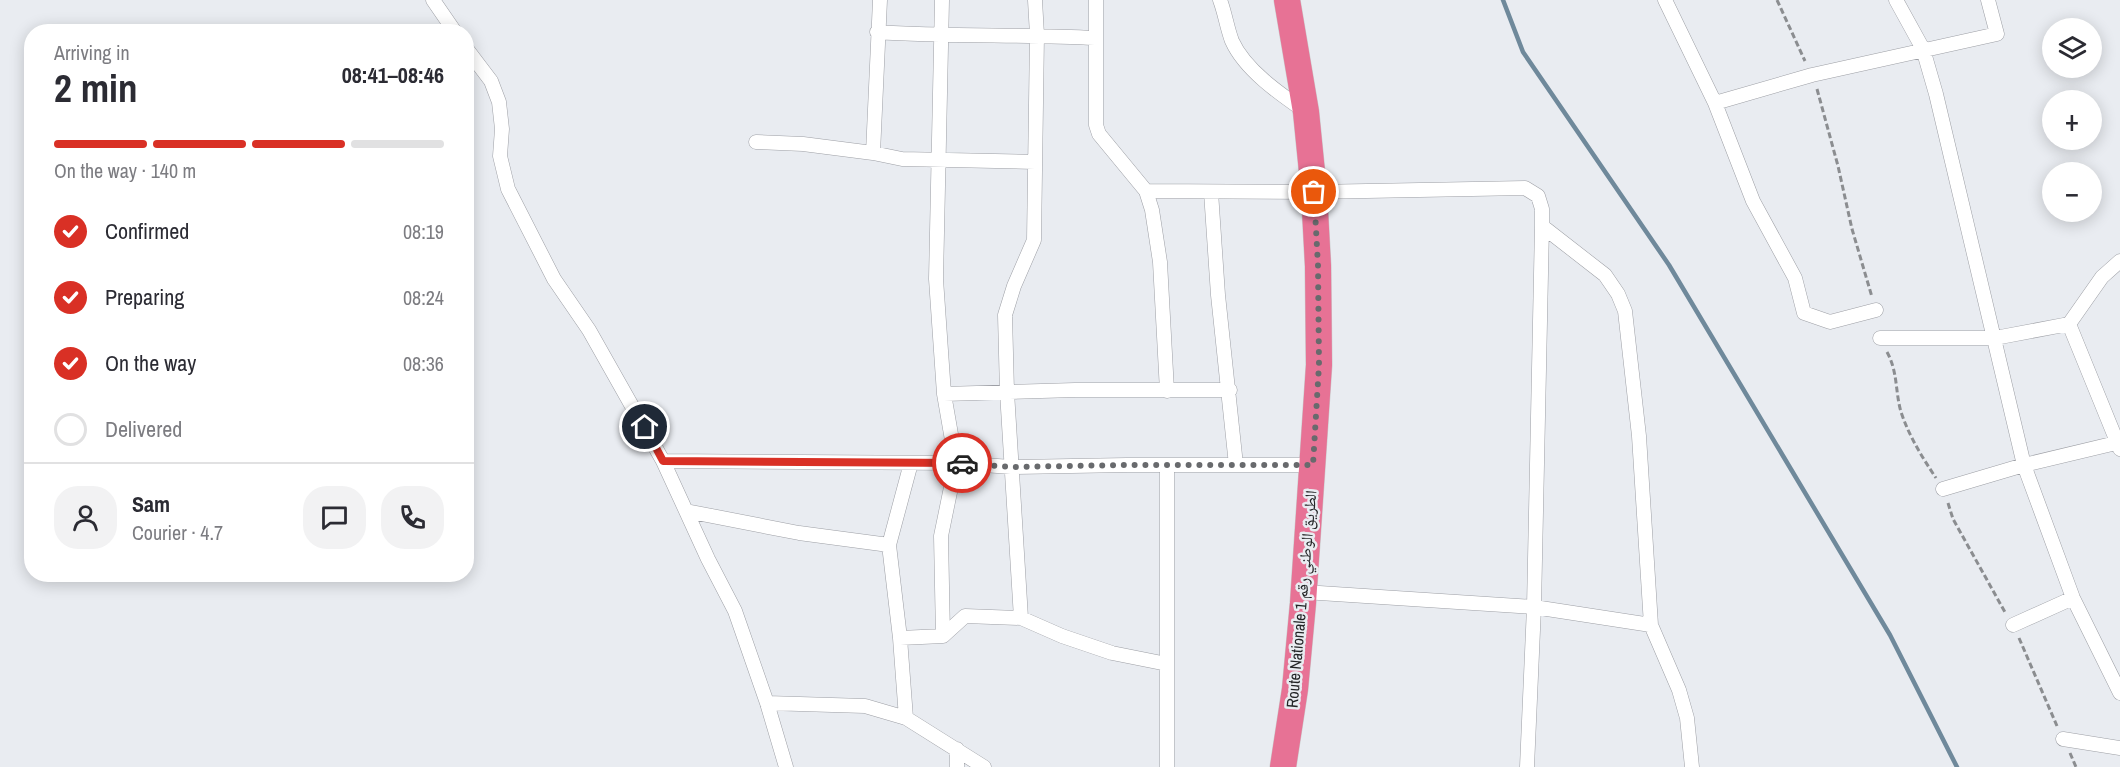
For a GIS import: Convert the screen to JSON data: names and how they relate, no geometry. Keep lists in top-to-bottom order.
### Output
{
  "streets": {
    "highway": ["Route Nationale الطريق الوطني رقم 1"]
  },
  "page": {
    "map_buttons": ["+", "−"],
    "heading": ["2 min", "Arriving in", "08:41–08:46"],
    "panel": ["Sam", "Courier · 4.7"],
    "bar": "On the way · 140 m",
    "list": [
      ["Confirmed", "08:19"],
      ["Preparing", "08:24"],
      ["On the way", "08:36"],
      "Delivered"
    ]
  }
}
